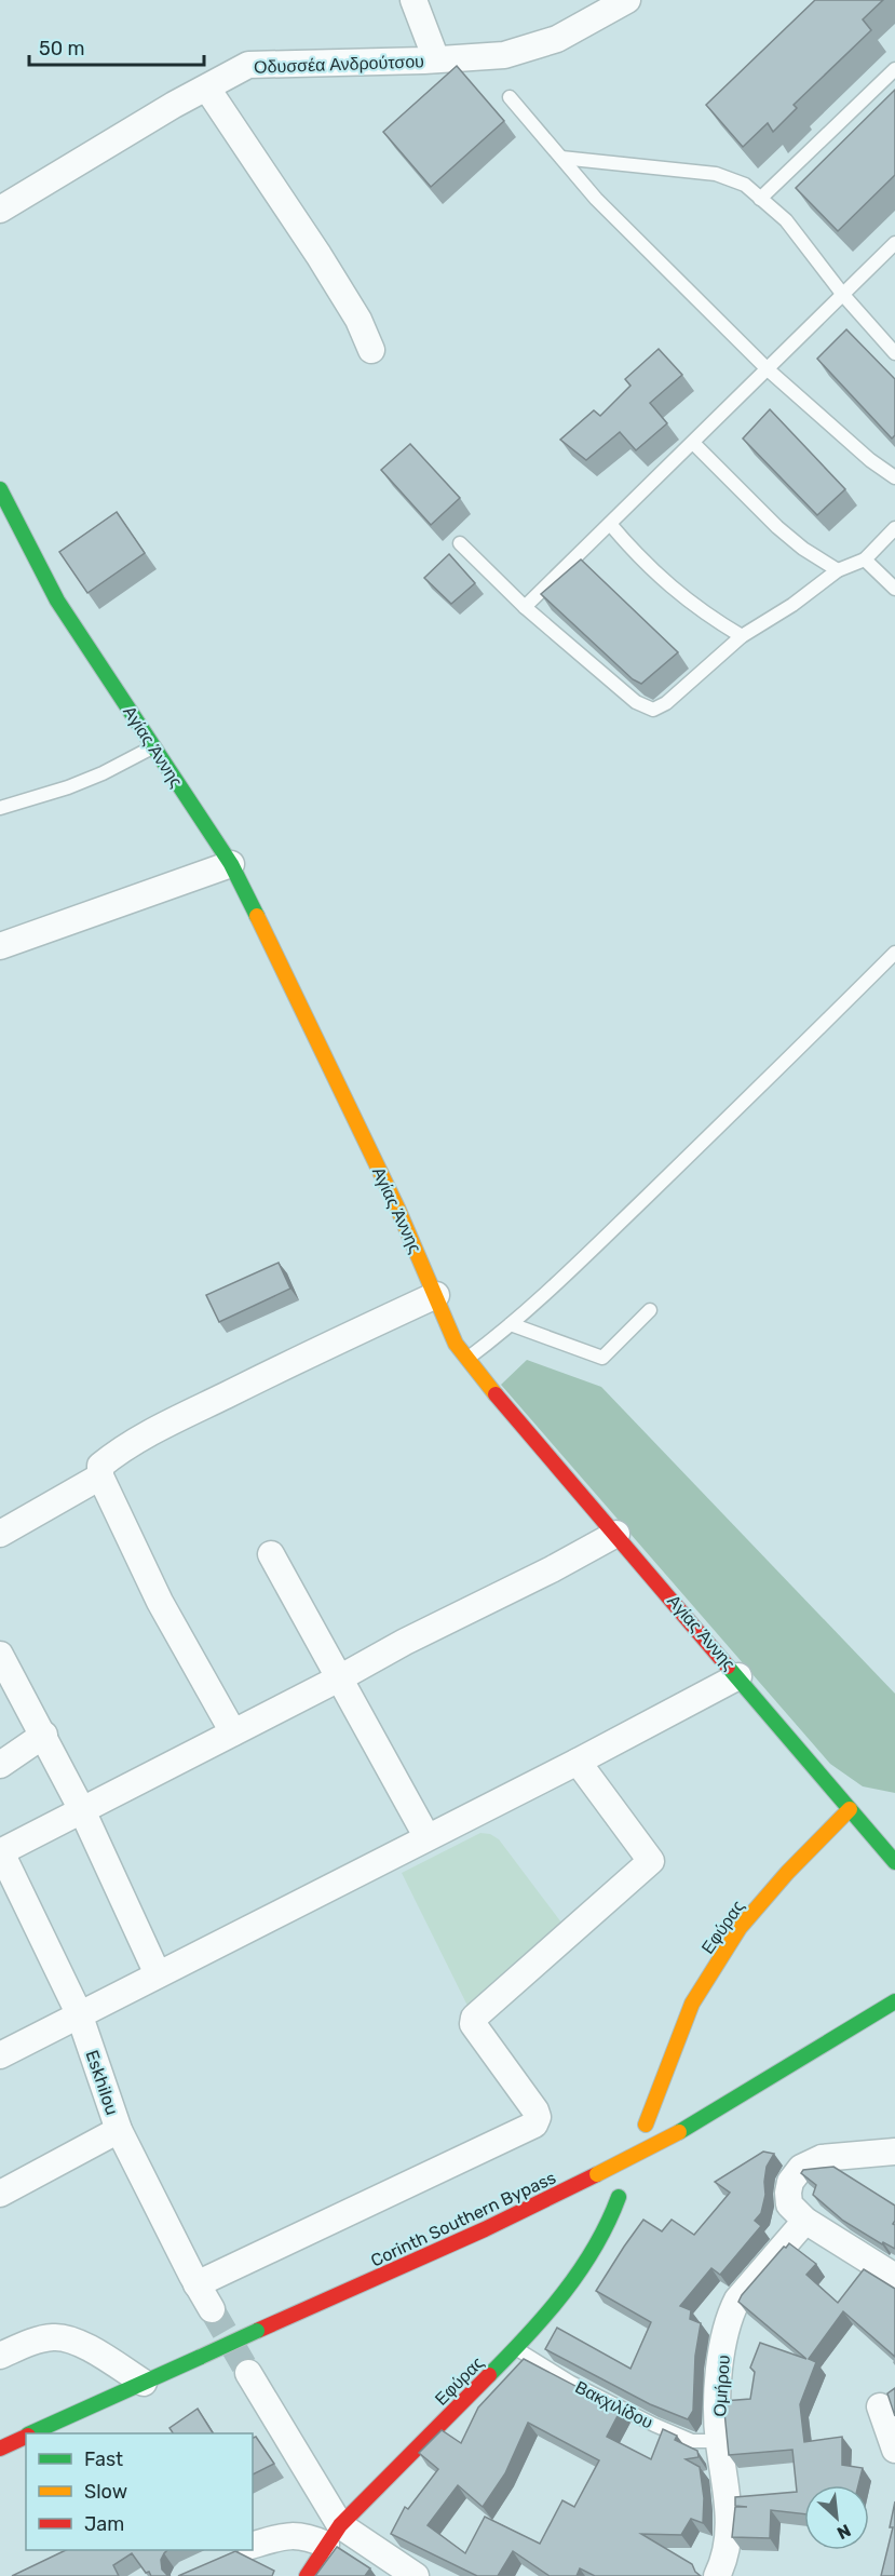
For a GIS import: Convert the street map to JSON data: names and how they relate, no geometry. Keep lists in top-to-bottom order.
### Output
{
  "streets": {
    "main road": ["Αγίας Άννης", "Εφύρας", "Corinth Southern Bypass"],
    "street": ["Οδυσσέα Ανδρούτσου", "Eskhilou", "Ομήρου"],
    "lane": ["Βακχιλίδου"]
  },
  "crossings": [
    ["Αγίας Άννης", "Εφύρας"],
    ["Εφύρας", "Βακχιλίδου"],
    ["Ομήρου", "Βακχιλίδου"]
  ],
  "legend": ["Fast", "Slow", "Jam"],
  "scale_bar": "50 m",
  "north": "bottom right"
}
